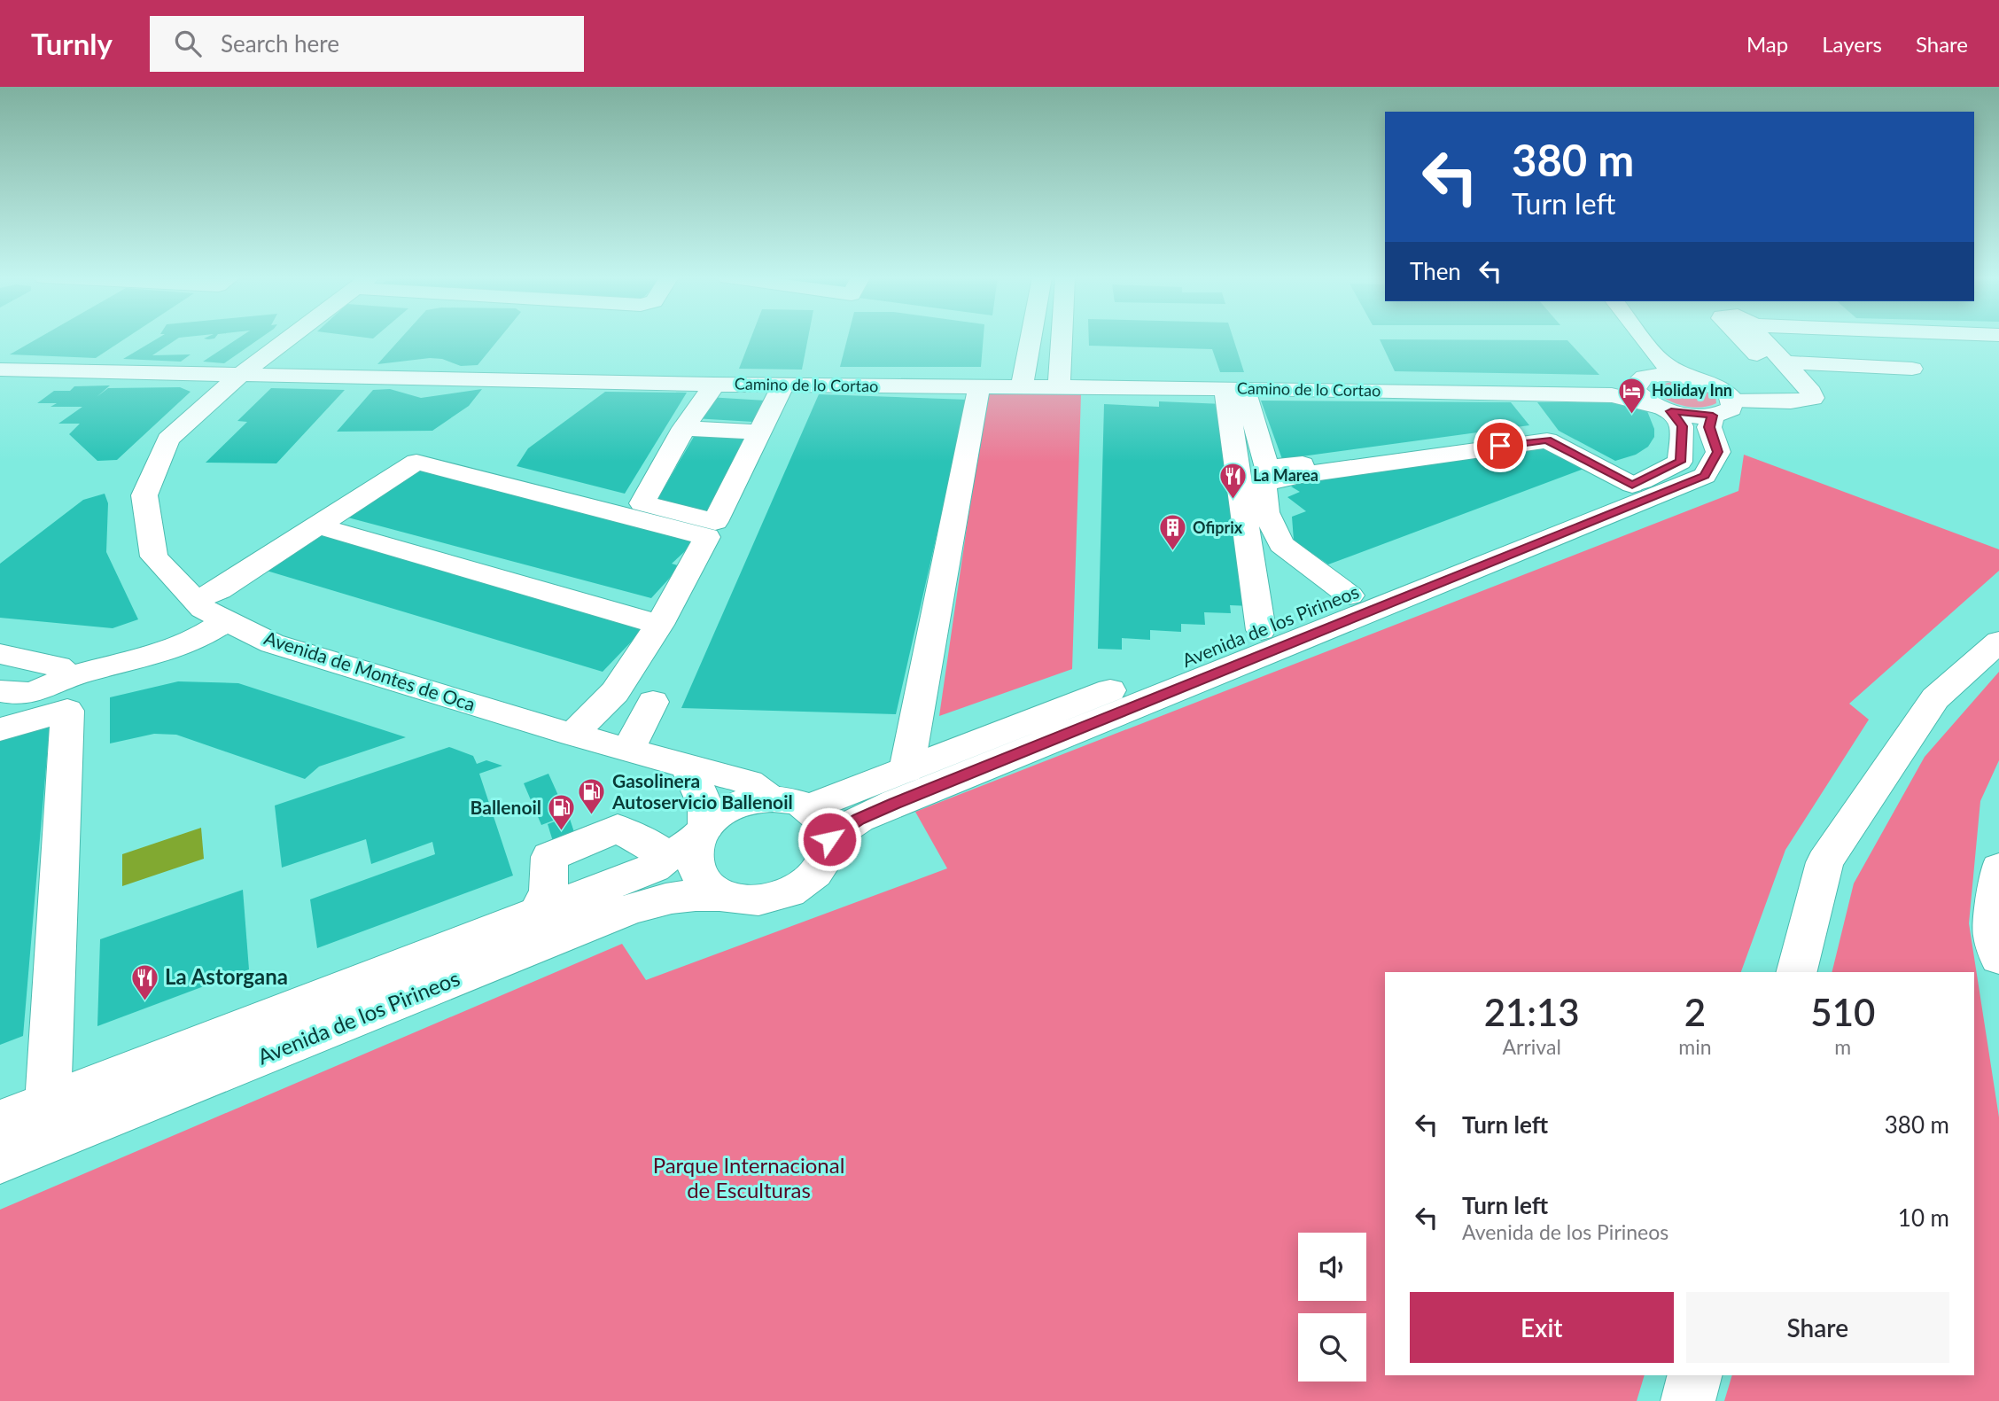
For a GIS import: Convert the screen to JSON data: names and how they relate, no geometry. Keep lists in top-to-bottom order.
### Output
{
  "streets": {
    "main road": ["Camino de lo Cortao", "Avenida de los Pirineos", "Avenida de Montes de Oca"]
  },
  "crossings": [
    ["Camino de lo Cortao", "Avenida de los Pirineos"],
    ["Camino de lo Cortao", "Avenida de Montes de Oca"],
    ["Avenida de los Pirineos", "Avenida de Montes de Oca"]
  ],
  "parks": ["Parque Internacional de Esculturas"],
  "places": {
    "hotel": ["Holiday Inn"],
    "restaurant": ["La Marea", "La Astorgana"],
    "building": ["Ofiprix"],
    "fuel station": ["Gasolinera Autoservicio Ballenoil", "Ballenoil"]
  },
  "page": {
    "header": "Turnly",
    "search": "Search here",
    "nav": ["Map", "Layers", "Share"],
    "turn": ["380 m", "Turn left"],
    "then": "Then",
    "eta": [
      "21:13",
      "Arrival",
      "2",
      "min",
      "510",
      "m"
    ],
    "list": [
      {
        "name": "Turn left",
        "value": "380 m"
      },
      {
        "name": "Turn left",
        "note": "Avenida de los Pirineos",
        "value": "10 m"
      }
    ],
    "buttons": ["Exit", "Share"]
  }
}
